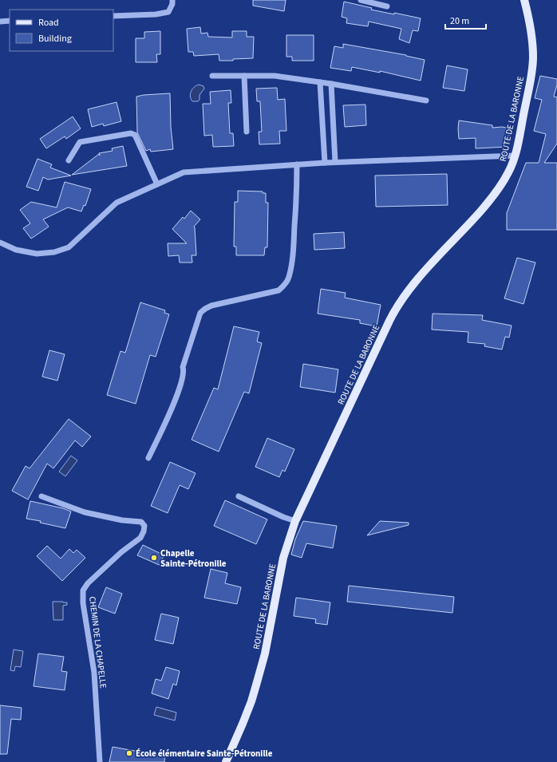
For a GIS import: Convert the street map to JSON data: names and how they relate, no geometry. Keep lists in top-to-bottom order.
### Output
{
  "streets": {
    "main road": ["ROUTE DE LA BARONNE"],
    "street": ["CHEMIN DE LA CHAPELLE"]
  },
  "places": ["Chapelle Sainte-Pétronille", "École élémentaire Sainte-Pétronille"],
  "legend": ["Road", "Building"],
  "scale_bar": "20 m"
}
